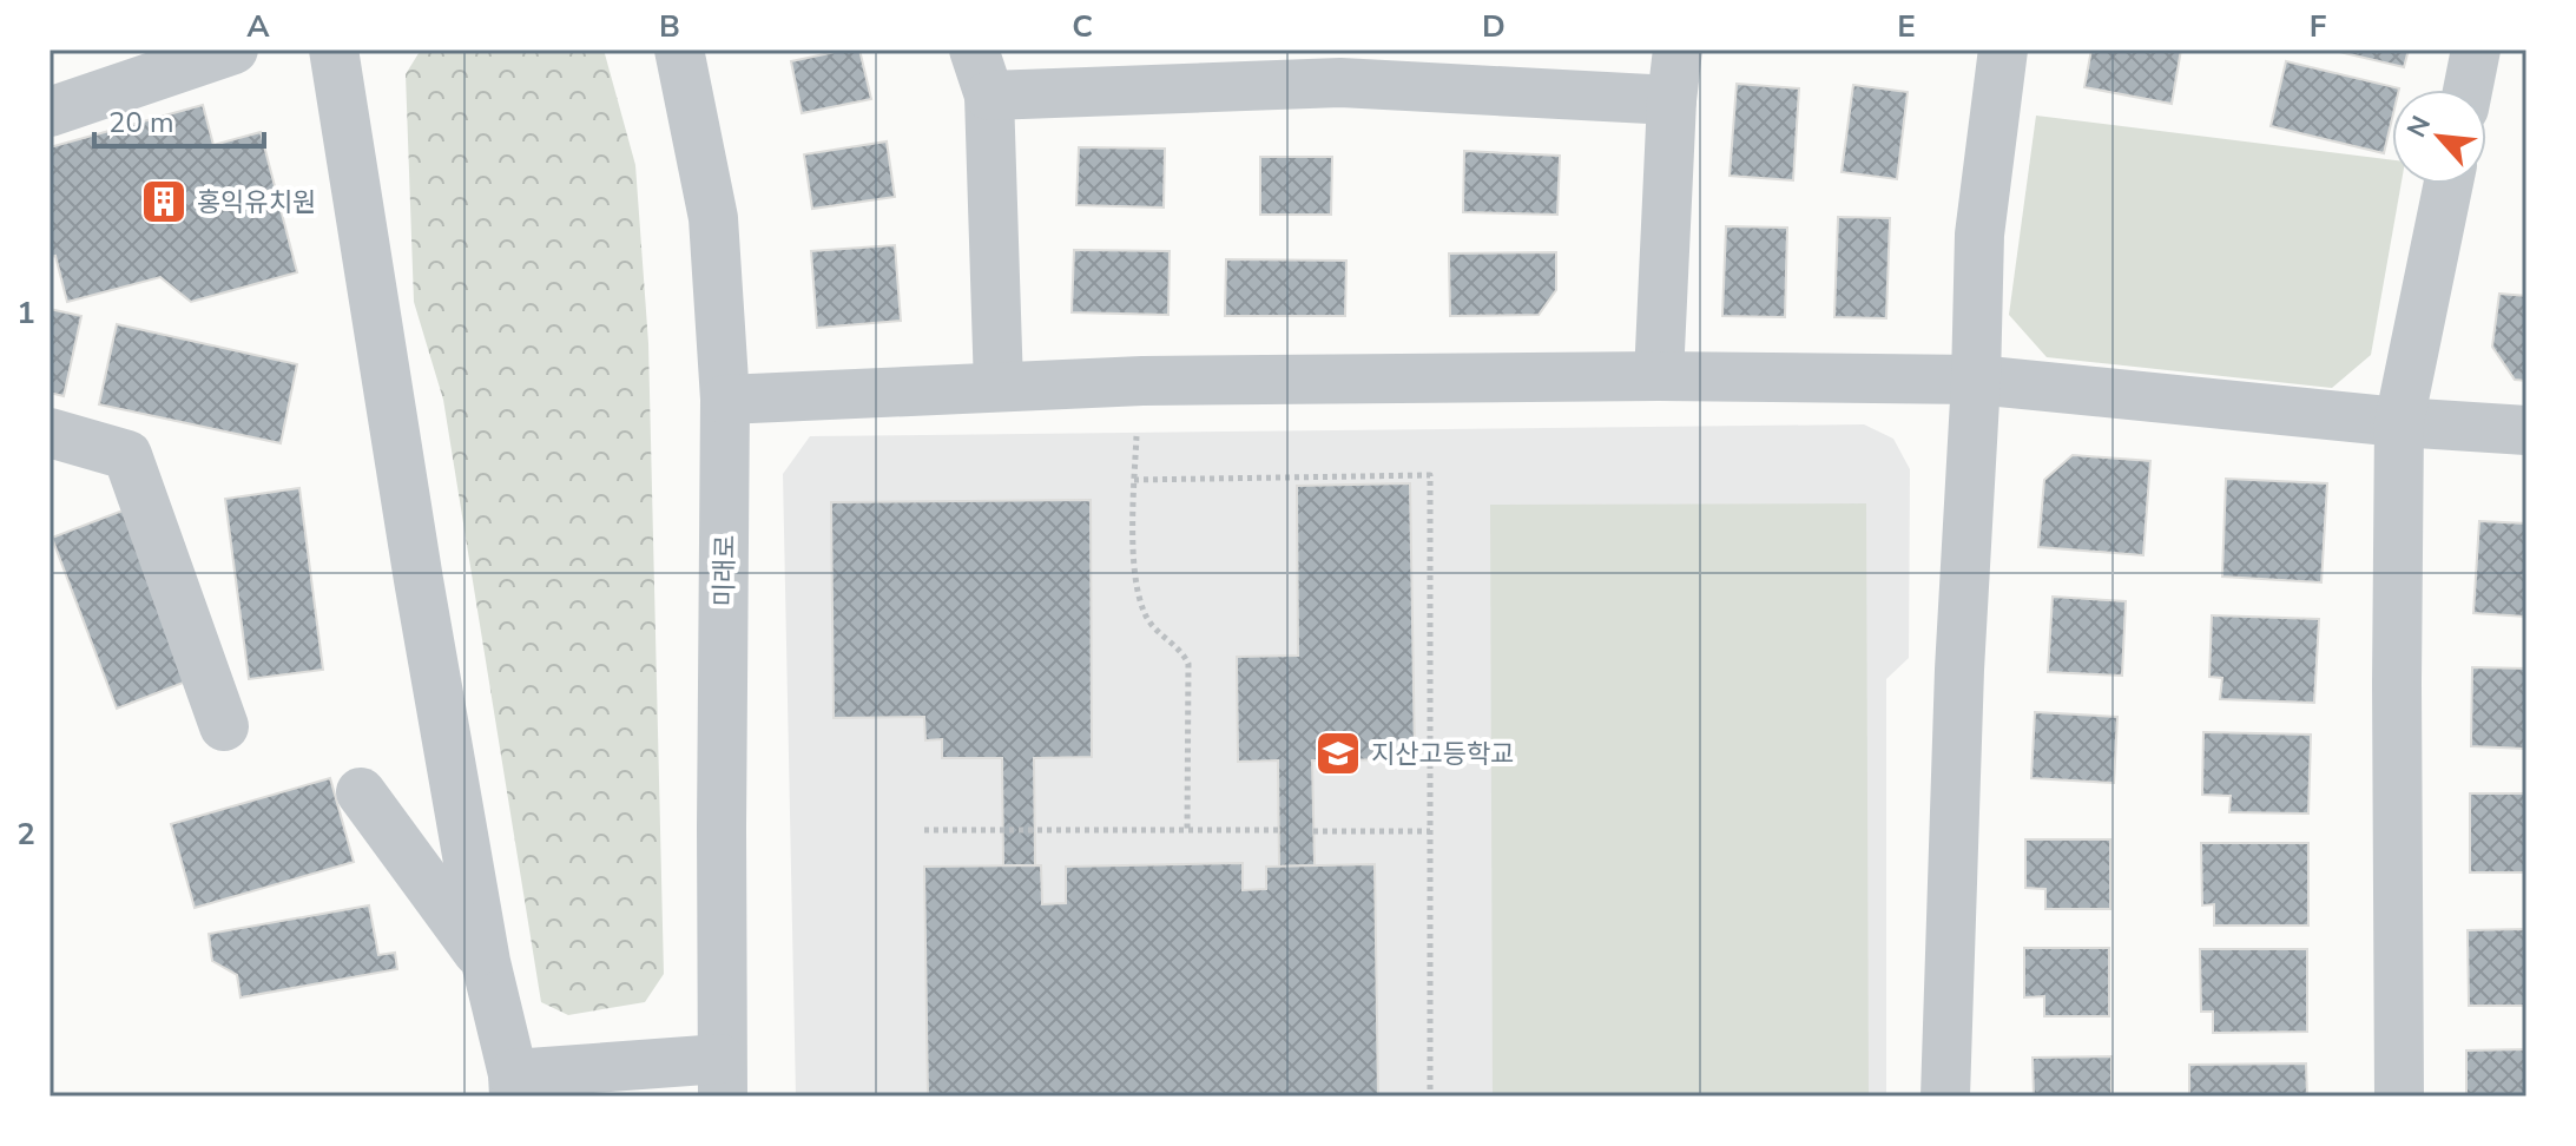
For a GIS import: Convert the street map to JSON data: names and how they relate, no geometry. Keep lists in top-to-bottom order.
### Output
{
  "streets": {
    "street": ["미래로"]
  },
  "places": {
    "building": ["홍익유치원"],
    "school or university": ["지산고등학교"]
  },
  "scale_bar": "20 m",
  "north": "top left",
  "grid": {
    "columns": [
      "A",
      "B",
      "C",
      "D",
      "E",
      "F"
    ],
    "rows": ["1", "2"]
  }
}
